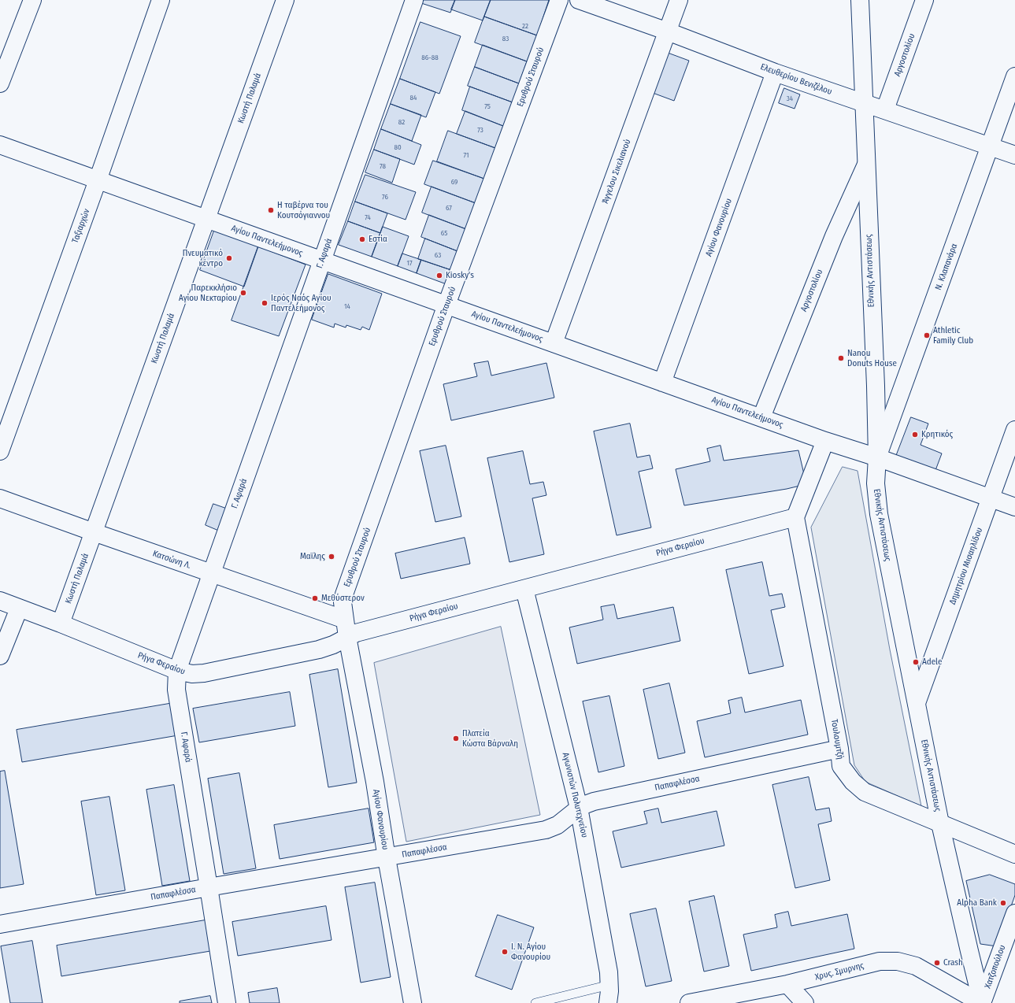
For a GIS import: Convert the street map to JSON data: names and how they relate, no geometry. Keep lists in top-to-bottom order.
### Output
{
  "streets": {
    "street": [
      "Αργοστολίου",
      "Ερυθρού Σταυρού",
      "Ελευθερίου Βενιζέλου",
      "Κωστή Παλαμά",
      "Άγγελου Σικελιανού",
      "Ταξιαρχών",
      "Αγίου Φανουρίου",
      "Αγίου Παντελεήμονος",
      "Γ. Αφαρά",
      "Ν. Κλαπανάρα",
      "Εθνικής Αντιστάσεως",
      "Ρήγα Φεραίου",
      "Κατσώνη Λ.",
      "Δημητρίου Μισαηλίδου",
      "Τουλουμτζή",
      "Παπαφλέσσα",
      "Αγωνιστών Πολυτεχνείου",
      "Χατζοπούλου",
      "Χρυς. Σμυρνης"
    ]
  },
  "crossings": [
    ["Αργοστολίου", "Ελευθερίου Βενιζέλου"],
    ["Αργοστολίου", "Αγίου Παντελεήμονος"],
    ["Αργοστολίου", "Εθνικής Αντιστάσεως"],
    ["Ερυθρού Σταυρού", "Αγίου Φανουρίου"],
    ["Ερυθρού Σταυρού", "Αγίου Παντελεήμονος"],
    ["Ερυθρού Σταυρού", "Ρήγα Φεραίου"],
    ["Ερυθρού Σταυρού", "Κατσώνη Λ."],
    ["Ελευθερίου Βενιζέλου", "Άγγελου Σικελιανού"],
    ["Ελευθερίου Βενιζέλου", "Αγίου Φανουρίου"],
    ["Ελευθερίου Βενιζέλου", "Ν. Κλαπανάρα"],
    ["Ελευθερίου Βενιζέλου", "Εθνικής Αντιστάσεως"],
    ["Κωστή Παλαμά", "Αγίου Παντελεήμονος"],
    ["Κωστή Παλαμά", "Ρήγα Φεραίου"],
    ["Κωστή Παλαμά", "Κατσώνη Λ."],
    ["Άγγελου Σικελιανού", "Αγίου Παντελεήμονος"],
    ["Ταξιαρχών", "Αγίου Παντελεήμονος"],
    ["Αγίου Φανουρίου", "Αγίου Παντελεήμονος"],
    ["Αγίου Φανουρίου", "Ρήγα Φεραίου"],
    ["Αγίου Φανουρίου", "Παπαφλέσσα"],
    ["Αγίου Παντελεήμονος", "Γ. Αφαρά"],
    ["Αγίου Παντελεήμονος", "Ν. Κλαπανάρα"],
    ["Αγίου Παντελεήμονος", "Εθνικής Αντιστάσεως"],
    ["Αγίου Παντελεήμονος", "Δημητρίου Μισαηλίδου"],
    ["Γ. Αφαρά", "Ρήγα Φεραίου"],
    ["Γ. Αφαρά", "Κατσώνη Λ."],
    ["Γ. Αφαρά", "Παπαφλέσσα"],
    ["Ν. Κλαπανάρα", "Εθνικής Αντιστάσεως"],
    ["Εθνικής Αντιστάσεως", "Δημητρίου Μισαηλίδου"],
    ["Εθνικής Αντιστάσεως", "Τουλουμτζή"],
    ["Εθνικής Αντιστάσεως", "Χατζοπούλου"],
    ["Εθνικής Αντιστάσεως", "Χρυς. Σμυρνης"],
    ["Ρήγα Φεραίου", "Τουλουμτζή"],
    ["Ρήγα Φεραίου", "Αγωνιστών Πολυτεχνείου"],
    ["Τουλουμτζή", "Παπαφλέσσα"],
    ["Παπαφλέσσα", "Αγωνιστών Πολυτεχνείου"],
    ["Χατζοπούλου", "Χρυς. Σμυρνης"]
  ],
  "places": [
    "Η ταβέρνα του Κουτσόγιαννου",
    "Εστία",
    "Πνευματικό κέντρο",
    "Kiosky's",
    "Παρεκκλήσιο Αγίου Νεκταρίου",
    "Ιερός Ναός Αγίου Παντελεήμονος",
    "Athletic Family Club",
    "Nanou Donuts House",
    "Κρητικός",
    "Μαϊλης",
    "Μεθύστερον",
    "Adele",
    "Πλατεία Κώστα Βάρναλη",
    "Alpha Bank",
    "Ι. Ν. Αγίου Φανουρίου",
    "Crash"
  ],
  "house_numbers": [
    "22",
    "83",
    "86-88",
    "84",
    "34",
    "75",
    "82",
    "73",
    "80",
    "71",
    "78",
    "69",
    "76",
    "67",
    "74",
    "65",
    "63",
    "17",
    "14"
  ]
}
